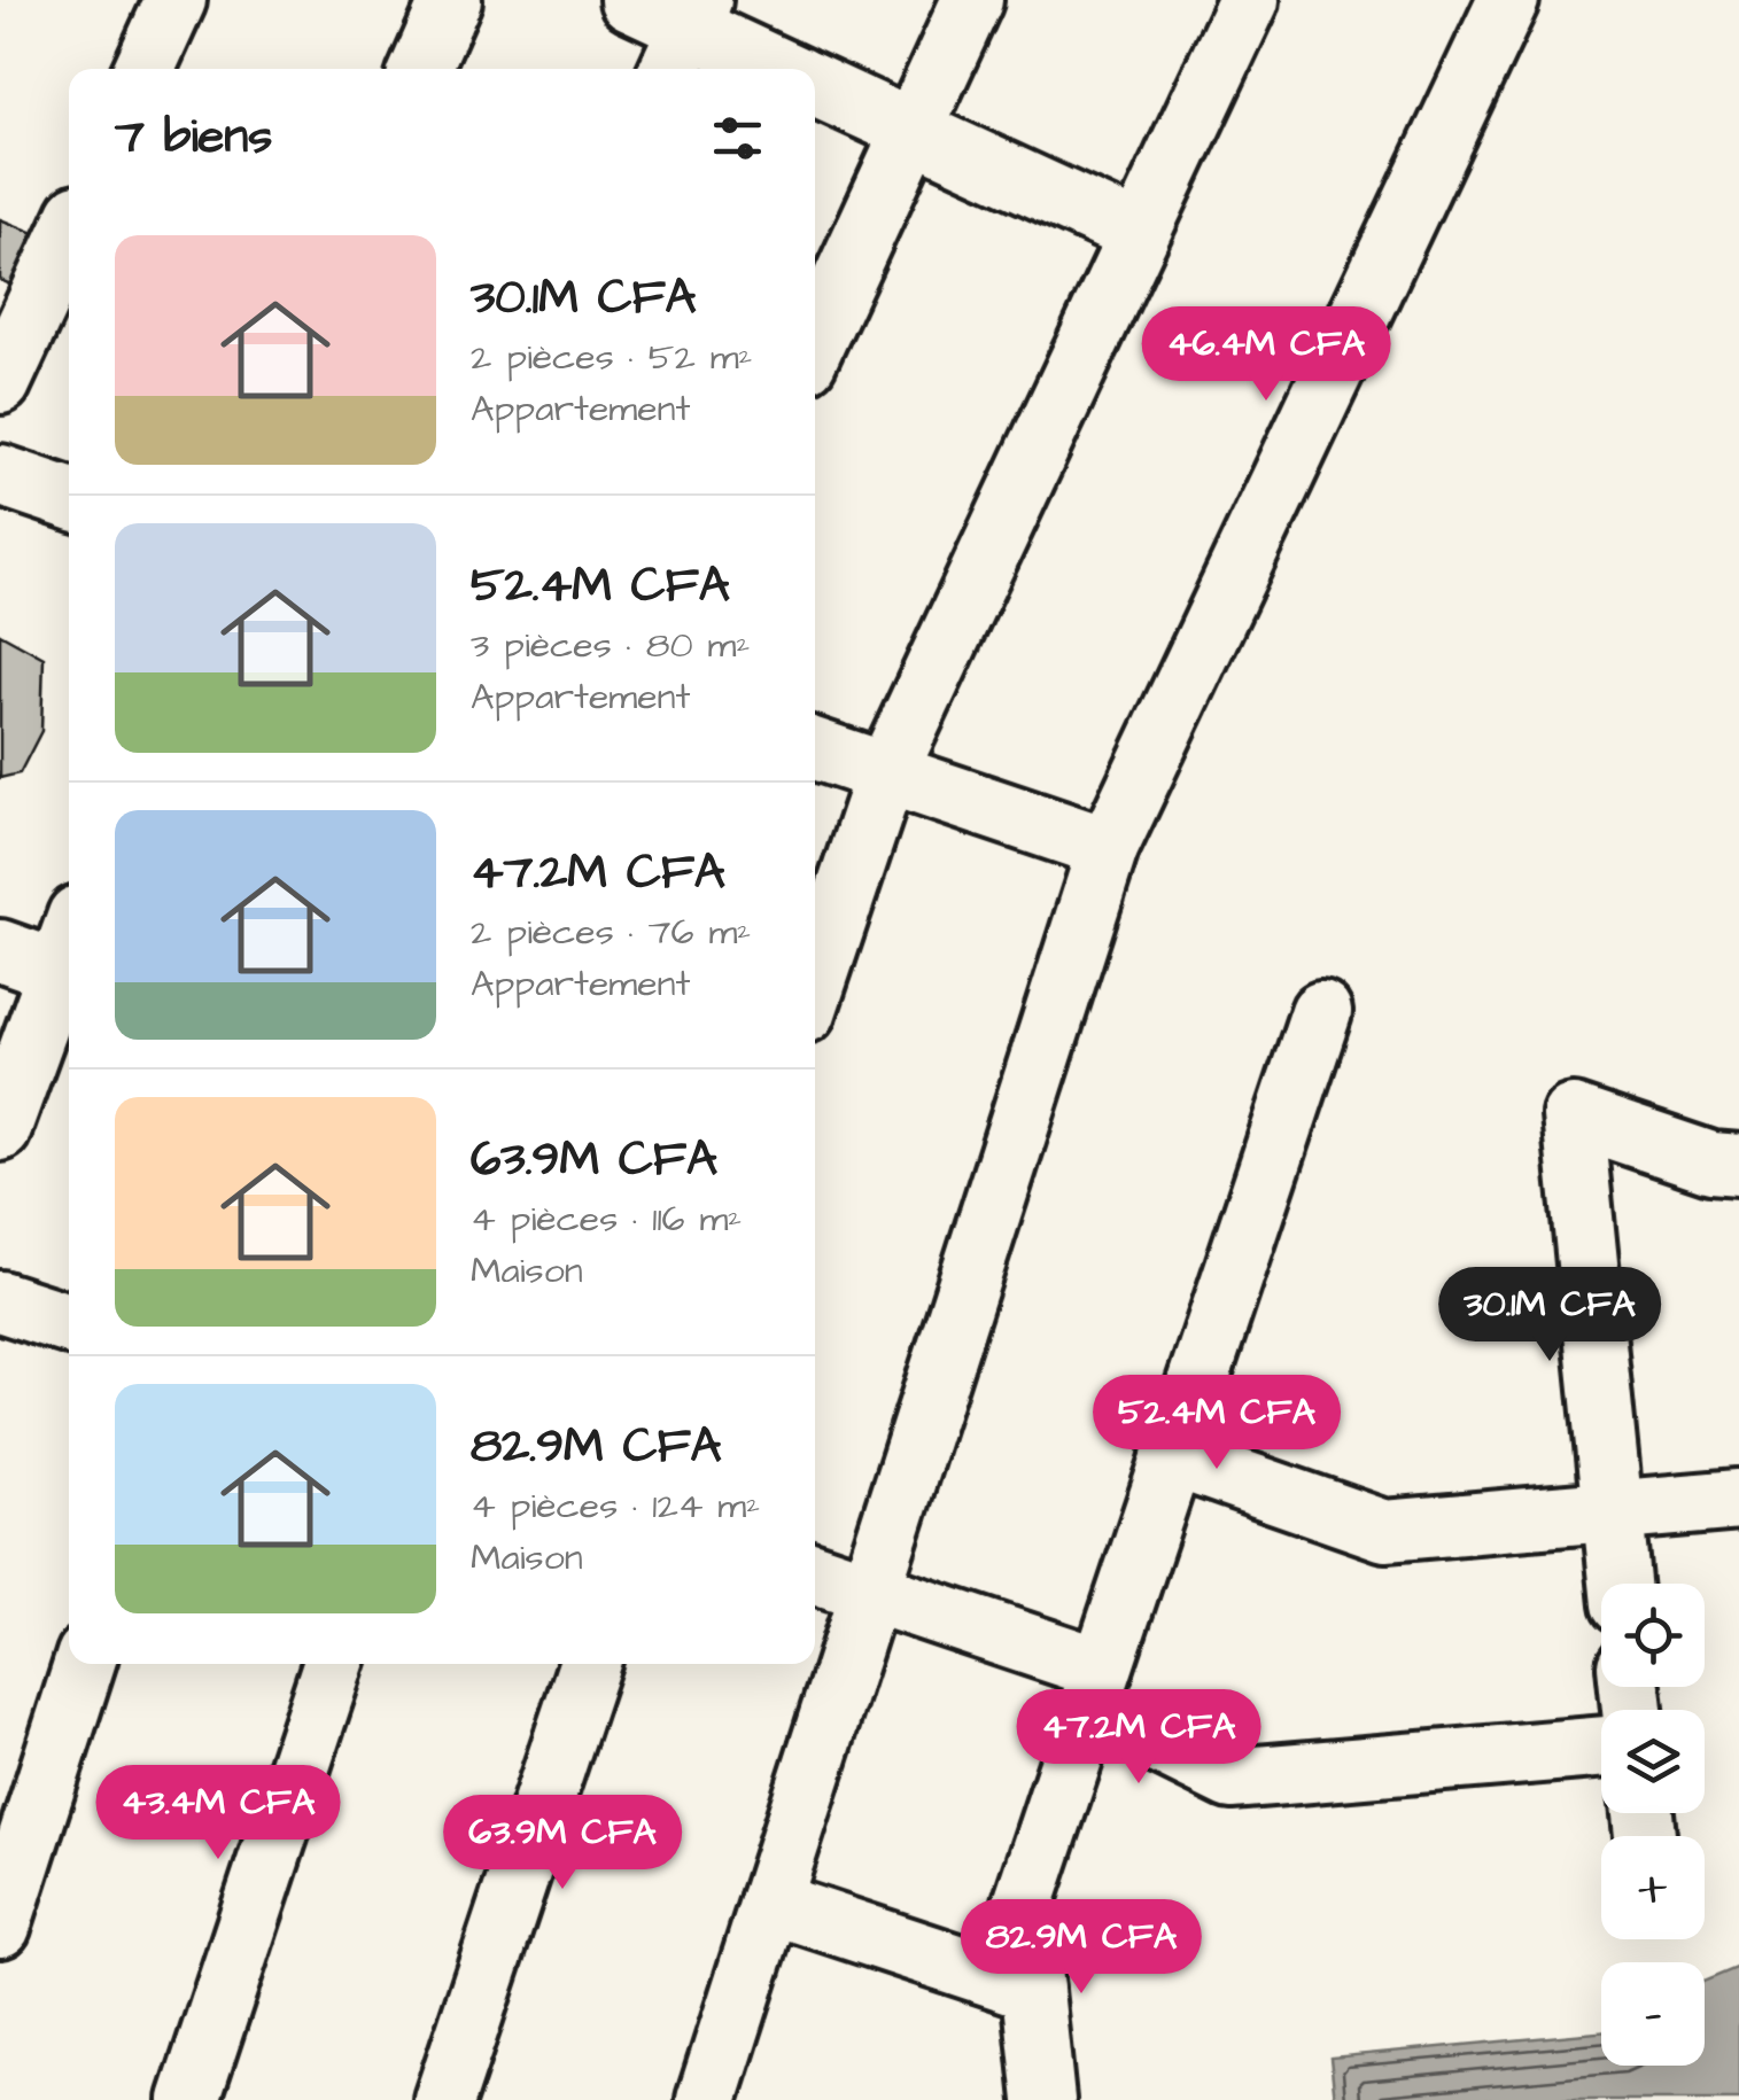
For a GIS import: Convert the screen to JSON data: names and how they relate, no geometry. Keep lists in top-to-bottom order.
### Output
{
  "page": {
    "heading": "7 biens",
    "list": [
      {
        "name": "30.1M CFA",
        "note": "2 pièces · 52 m² · Appartement"
      },
      {
        "name": "52.4M CFA",
        "note": "3 pièces · 80 m² · Appartement"
      },
      {
        "name": "47.2M CFA",
        "note": "2 pièces · 76 m² · Appartement"
      },
      {
        "name": "63.9M CFA",
        "note": "4 pièces · 116 m² · Maison"
      },
      {
        "name": "82.9M CFA",
        "note": "4 pièces · 124 m² · Maison"
      }
    ],
    "price": [
      "46.4M CFA",
      "30.1M CFA",
      "52.4M CFA",
      "47.2M CFA",
      "43.4M CFA",
      "63.9M CFA",
      "82.9M CFA"
    ],
    "map_buttons": ["+", "−"]
  }
}
